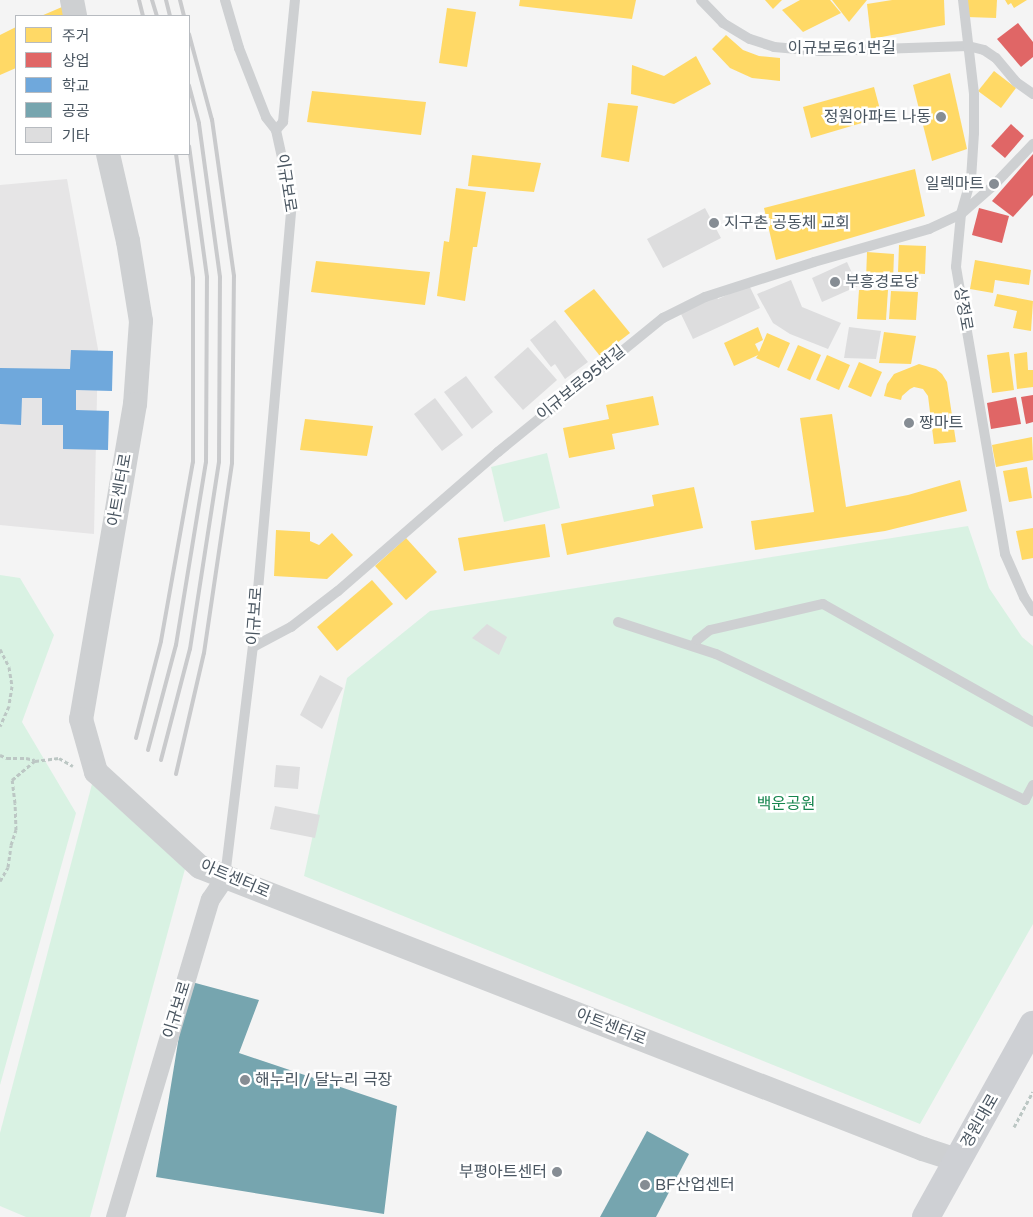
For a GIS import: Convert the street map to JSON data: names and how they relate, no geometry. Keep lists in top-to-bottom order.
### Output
{
  "streets": {
    "main road": ["경원대로"],
    "street": ["이규보로", "아트센터로"],
    "lane": ["이규보로61번길", "상정로", "이규보로95번길"]
  },
  "crossings": [
    ["이규보로61번길", "상정로"],
    ["이규보로", "이규보로95번길"],
    ["이규보로", "아트센터로"],
    ["상정로", "이규보로95번길"],
    ["아트센터로", "경원대로"]
  ],
  "parks": ["백운공원"],
  "places": [
    "정원아파트 나동",
    "일렉마트",
    "지구촌 공동체 교회",
    "부흥경로당",
    "짱마트",
    "해누리 / 달누리 극장",
    "부평아트센터",
    "BF산업센터"
  ],
  "legend": [
    "주거",
    "상업",
    "학교",
    "공공",
    "기타"
  ]
}
